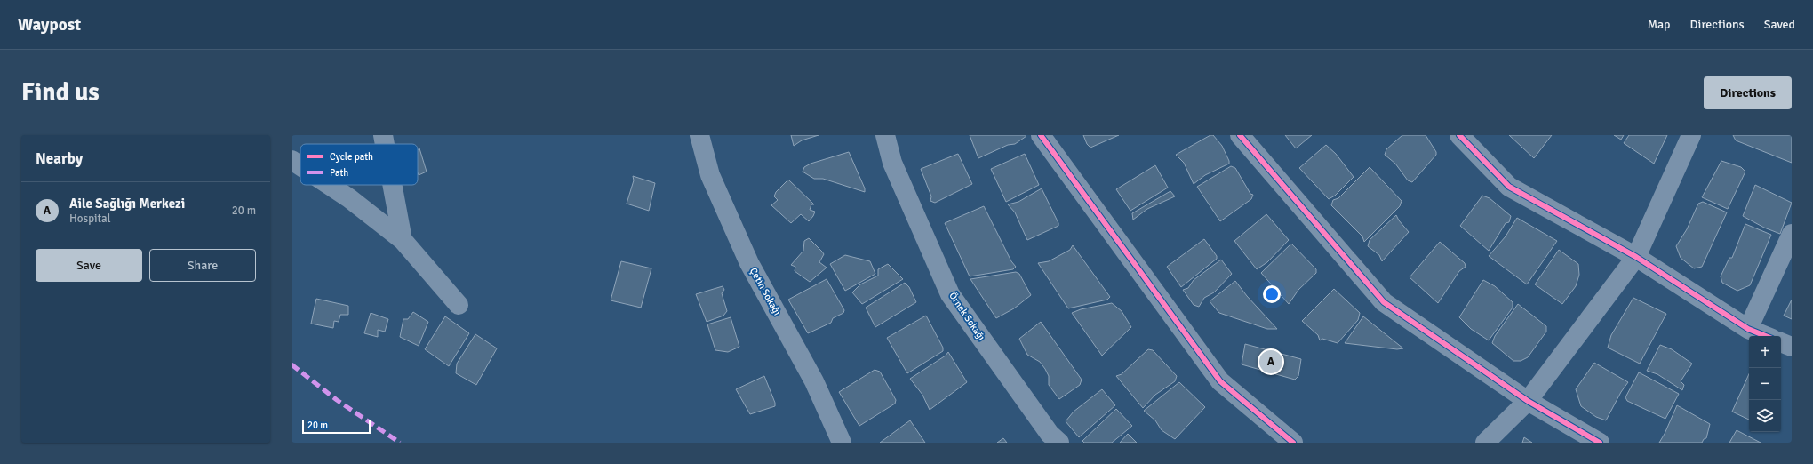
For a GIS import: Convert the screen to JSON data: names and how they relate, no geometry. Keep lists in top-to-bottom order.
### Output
{
  "streets": {
    "street": ["Çetin Sokağı", "Örnek Sokağı"]
  },
  "legend": ["Cycle path", "Path"],
  "scale_bar": "20 m",
  "page": {
    "header": "Waypost",
    "nav": ["Map", "Directions", "Saved"],
    "buttons": [
      "Directions",
      ["Save", "Share"]
    ],
    "title": "Find us",
    "heading": "Nearby",
    "list": [
      {
        "mark": "A",
        "name": "Aile Sağlığı Merkezi",
        "note": "Hospital",
        "value": "20 m"
      }
    ],
    "map_buttons": ["+", "−"],
    "pins": "A",
    "scale": "20 m"
  }
}
